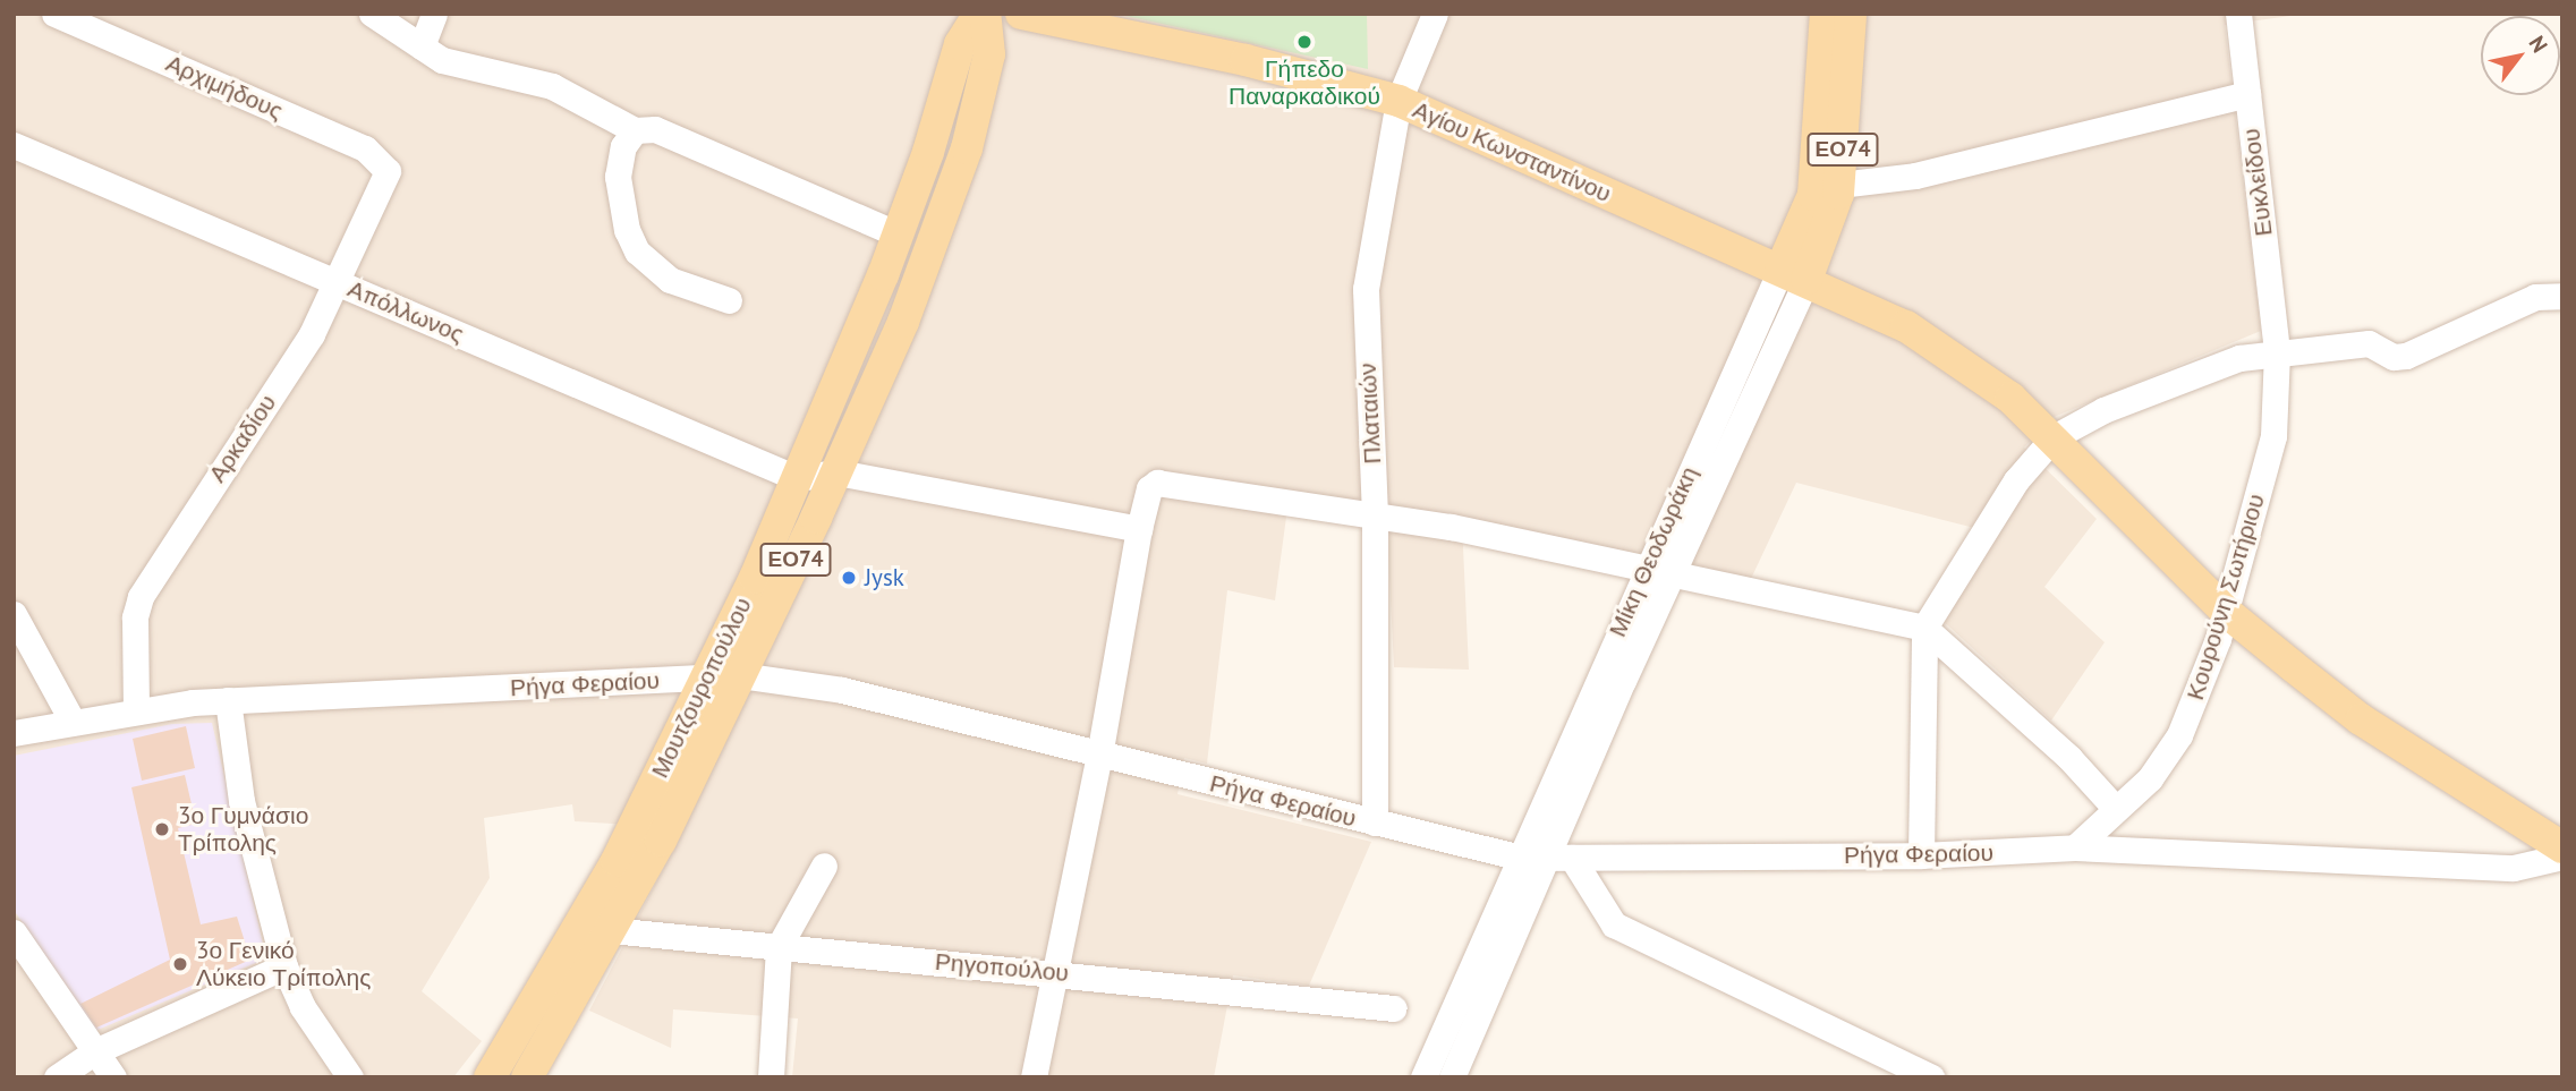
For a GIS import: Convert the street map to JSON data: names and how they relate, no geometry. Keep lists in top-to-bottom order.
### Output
{
  "streets": {
    "main road": [
      "ΕΟ74",
      "Αγίου Κωνσταντίνου",
      "Μίκη Θεοδωράκη",
      "Μουτζουροπούλου"
    ],
    "street": [
      "Αρχιμήδους",
      "Ευκλείδου",
      "Απόλλωνος",
      "Πλαταιών",
      "Αρκαδίου",
      "Κουρούνη Σωτήριου",
      "Ρήγα Φεραίου",
      "Ρηγοπούλου"
    ]
  },
  "crossings": [
    ["Αρχιμήδους", "Αρκαδίου"],
    ["Αγίου Κωνσταντίνου", "Πλαταιών"],
    ["Αγίου Κωνσταντίνου", "Μίκη Θεοδωράκη"],
    ["Αγίου Κωνσταντίνου", "Κουρούνη Σωτήριου"],
    ["Ευκλείδου", "Κουρούνη Σωτήριου"],
    ["Απόλλωνος", "Αρκαδίου"],
    ["Απόλλωνος", "Μουτζουροπούλου"],
    ["Πλαταιών", "Ρήγα Φεραίου"],
    ["Αρκαδίου", "Ρήγα Φεραίου"],
    ["Μίκη Θεοδωράκη", "Ρήγα Φεραίου"],
    ["Κουρούνη Σωτήριου", "Ρήγα Φεραίου"],
    ["Ρήγα Φεραίου", "Μουτζουροπούλου"],
    ["Μουτζουροπούλου", "Ρηγοπούλου"]
  ],
  "places": [
    "Γήπεδο Παναρκαδικού",
    "Jysk",
    "3ο Γυμνάσιο Τρίπολης",
    "3ο Γενικό Λύκειο Τρίπολης"
  ],
  "north": "top right"
}
